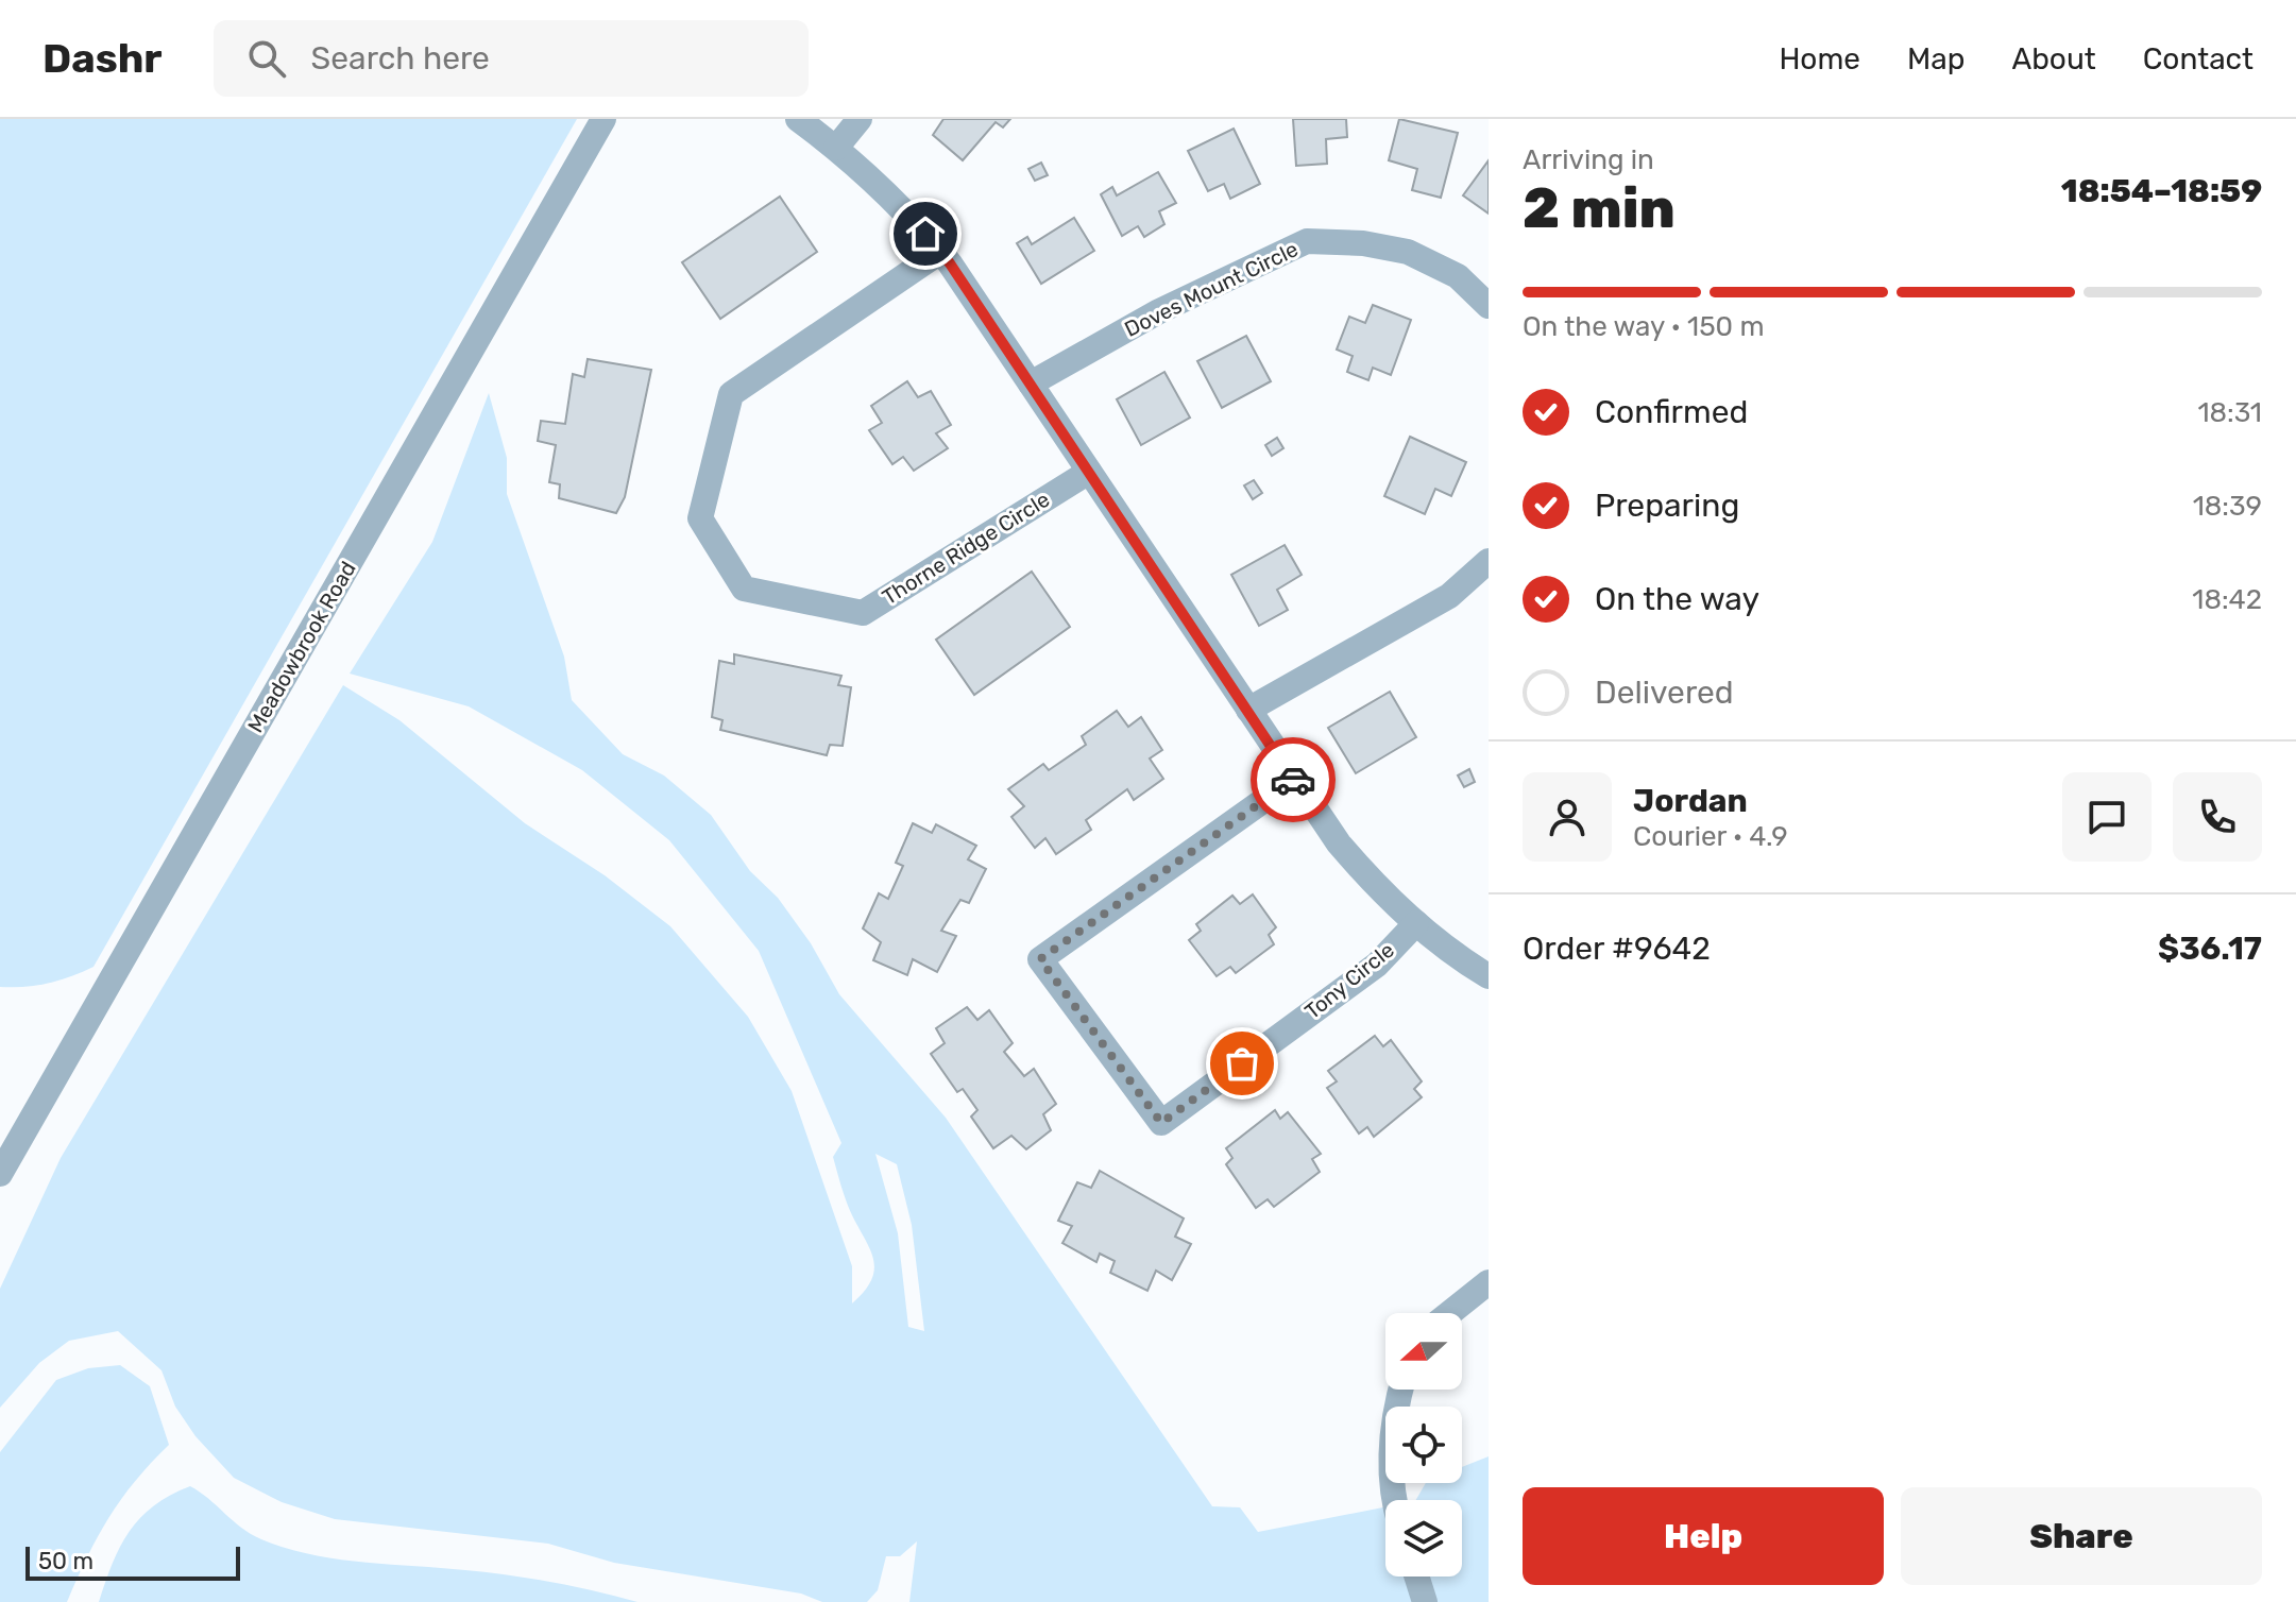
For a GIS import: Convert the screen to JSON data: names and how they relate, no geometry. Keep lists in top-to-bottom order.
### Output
{
  "streets": {
    "street": [
      "Doves Mount Circle",
      "Thorne Ridge Circle",
      "Meadowbrook Road",
      "Tony Circle"
    ]
  },
  "scale_bar": "50 m",
  "north": "left",
  "page": {
    "header": "Dashr",
    "search": "Search here",
    "nav": [
      "Home",
      "Map",
      "About",
      "Contact"
    ],
    "heading": ["2 min", "Arriving in", "18:54–18:59"],
    "panel": [
      "Jordan",
      "Courier · 4.9",
      "Order #9642",
      "$36.17"
    ],
    "bar": "On the way · 150 m",
    "list": [
      ["Confirmed", "18:31"],
      ["Preparing", "18:39"],
      ["On the way", "18:42"],
      "Delivered"
    ],
    "buttons": ["Help", "Share"],
    "scale": "50 m"
  }
}
